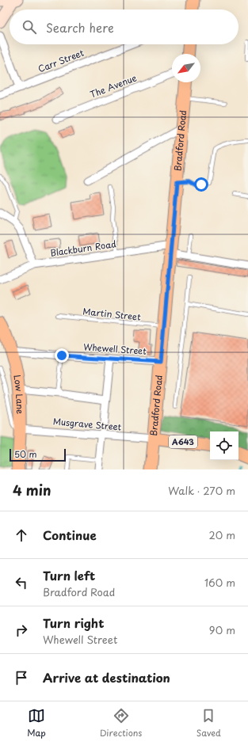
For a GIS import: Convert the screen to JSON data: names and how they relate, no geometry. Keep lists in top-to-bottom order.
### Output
{
  "streets": {
    "main road": ["Bradford Road", "Low Lane", "A643"],
    "street": [
      "Carr Street",
      "The Avenue",
      "Blackburn Road",
      "Whewell Street",
      "Musgrave Street"
    ],
    "lane": ["Martin Street"]
  },
  "crossings": [
    ["Bradford Road", "Blackburn Road"],
    ["Bradford Road", "Martin Street"],
    ["Bradford Road", "Whewell Street"],
    ["Bradford Road", "Musgrave Street"],
    ["Bradford Road", "A643"],
    ["Whewell Street", "Low Lane"],
    ["Low Lane", "Musgrave Street"],
    ["Musgrave Street", "A643"]
  ],
  "scale_bar": "50 m",
  "north": "bottom left",
  "page": {
    "search": "Search here",
    "scale": "50 m",
    "heading": ["4 min", "Walk · 270 m"],
    "list": [
      ["Continue", "20 m"],
      ["Turn left", "Bradford Road", "160 m"],
      ["Turn right", "Whewell Street", "90 m"],
      "Arrive at destination"
    ],
    "nav": ["Map", "Directions", "Saved"]
  }
}
